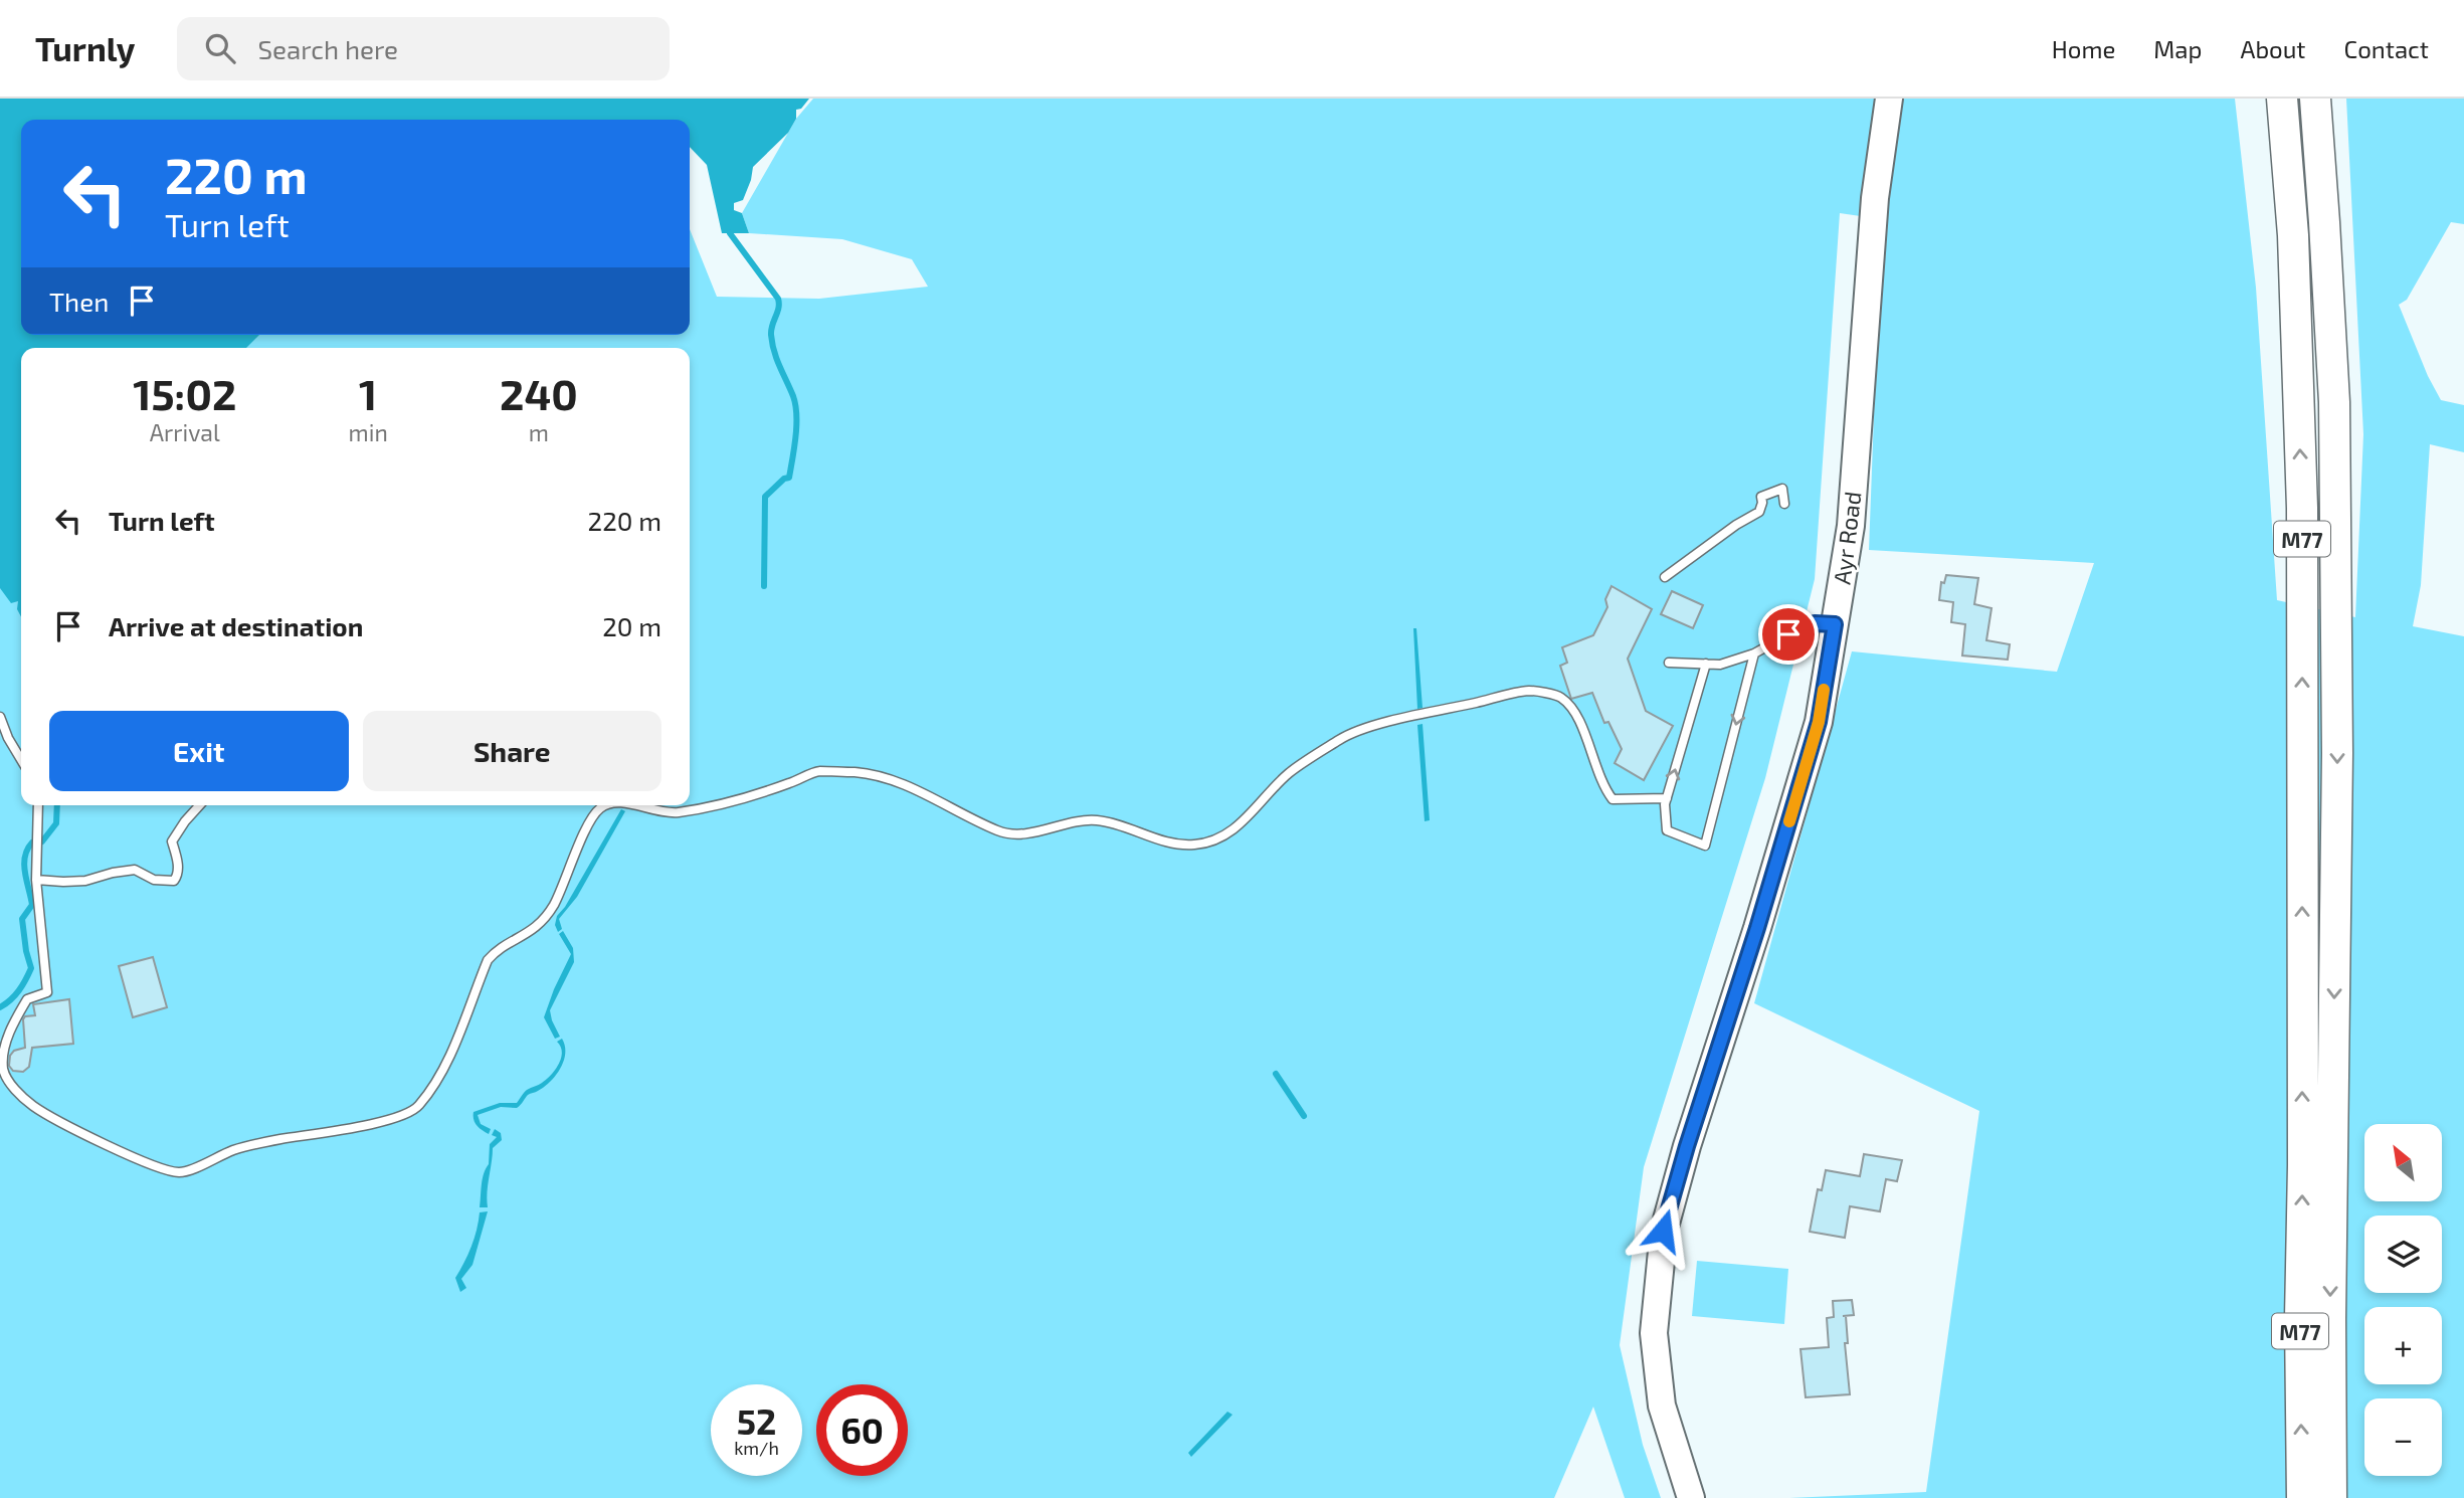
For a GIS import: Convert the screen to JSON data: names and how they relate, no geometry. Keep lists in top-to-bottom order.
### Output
{
  "streets": {
    "highway": ["M77"],
    "main road": ["Ayr Road"]
  },
  "north": "top left",
  "page": {
    "header": "Turnly",
    "search": "Search here",
    "nav": [
      "Home",
      "Map",
      "About",
      "Contact"
    ],
    "turn": ["220 m", "Turn left"],
    "then": "Then",
    "eta": [
      "15:02",
      "Arrival",
      "1",
      "min",
      "240",
      "m"
    ],
    "list": [
      {
        "name": "Turn left",
        "value": "220 m"
      },
      {
        "name": "Arrive at destination",
        "value": "20 m"
      }
    ],
    "buttons": ["Exit", "Share"],
    "map_buttons": ["+", "−"],
    "speed": "52 km/h",
    "limit": "60"
  }
}
